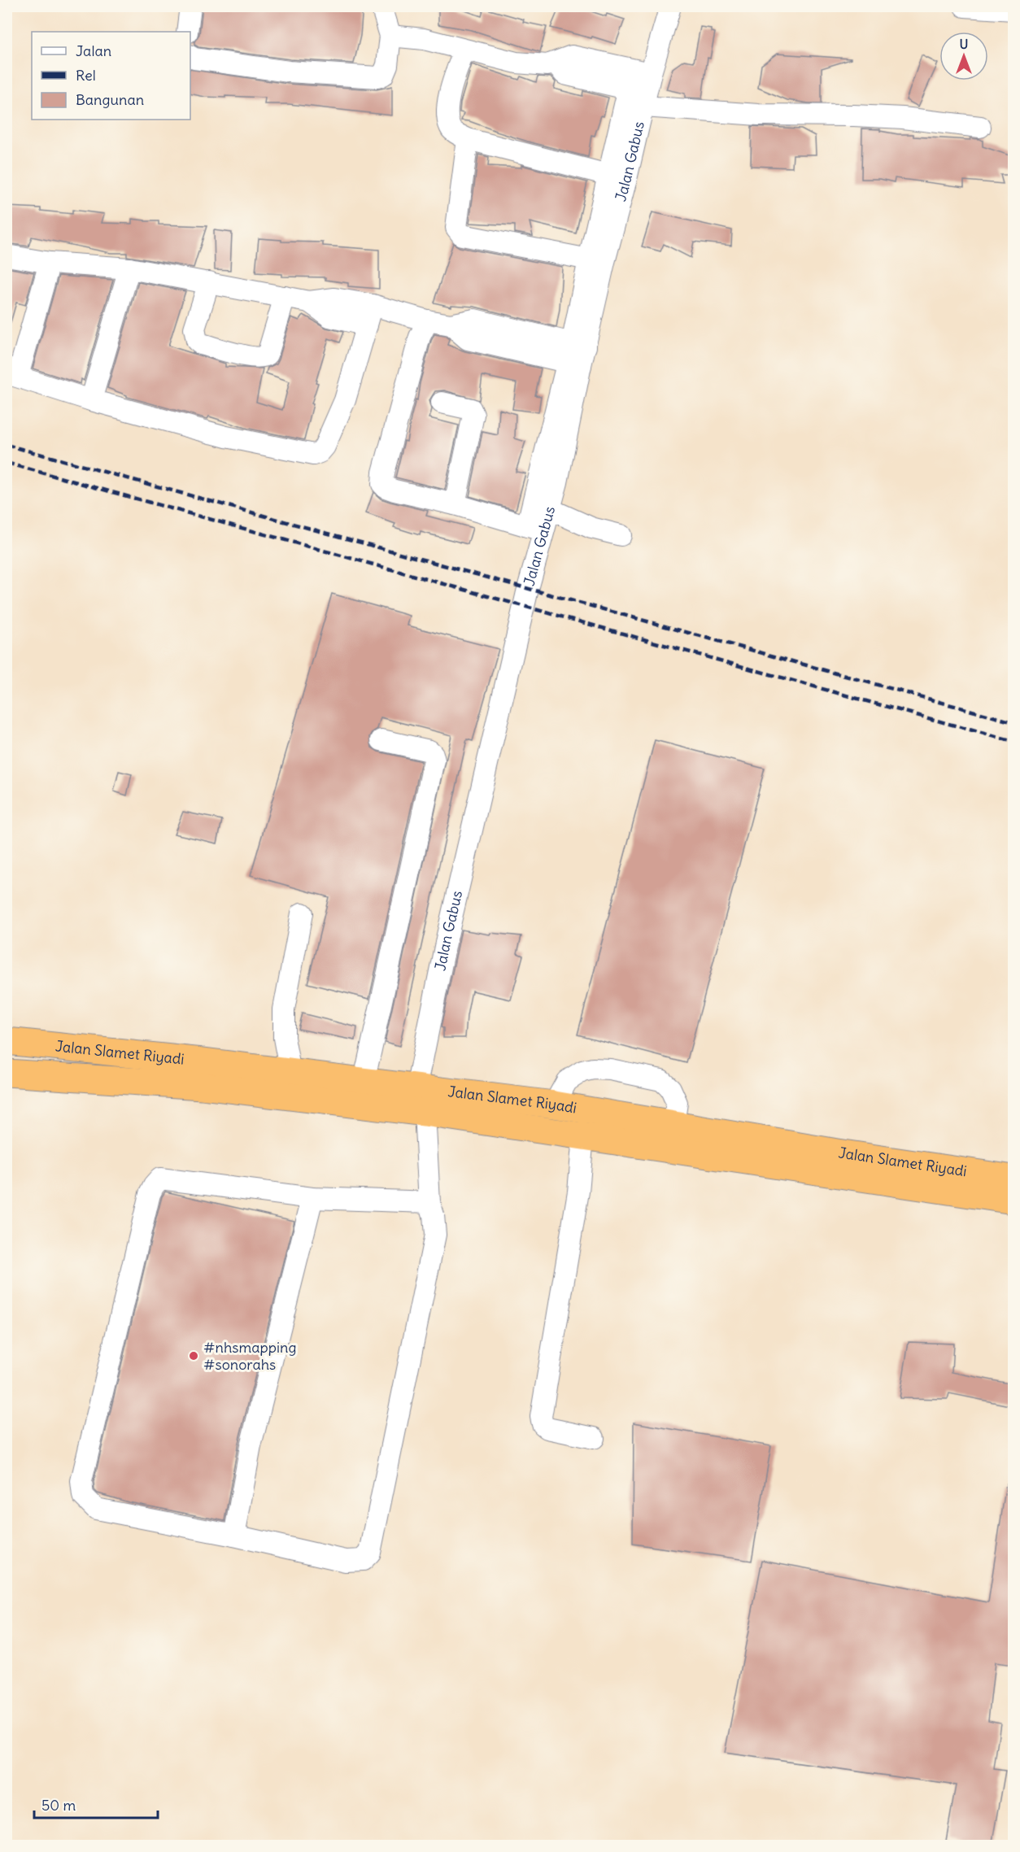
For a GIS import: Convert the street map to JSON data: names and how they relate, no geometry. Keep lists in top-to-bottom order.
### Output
{
  "streets": {
    "highway": ["Jalan Slamet Riyadi"],
    "street": ["Jalan Gabus"]
  },
  "crossings": [
    ["Jalan Gabus", "Jalan Slamet Riyadi"]
  ],
  "places": ["#nhsmapping #sonorahs"],
  "legend": ["Jalan", "Rel", "Bangunan"],
  "scale_bar": "50 m",
  "north": "top"
}
